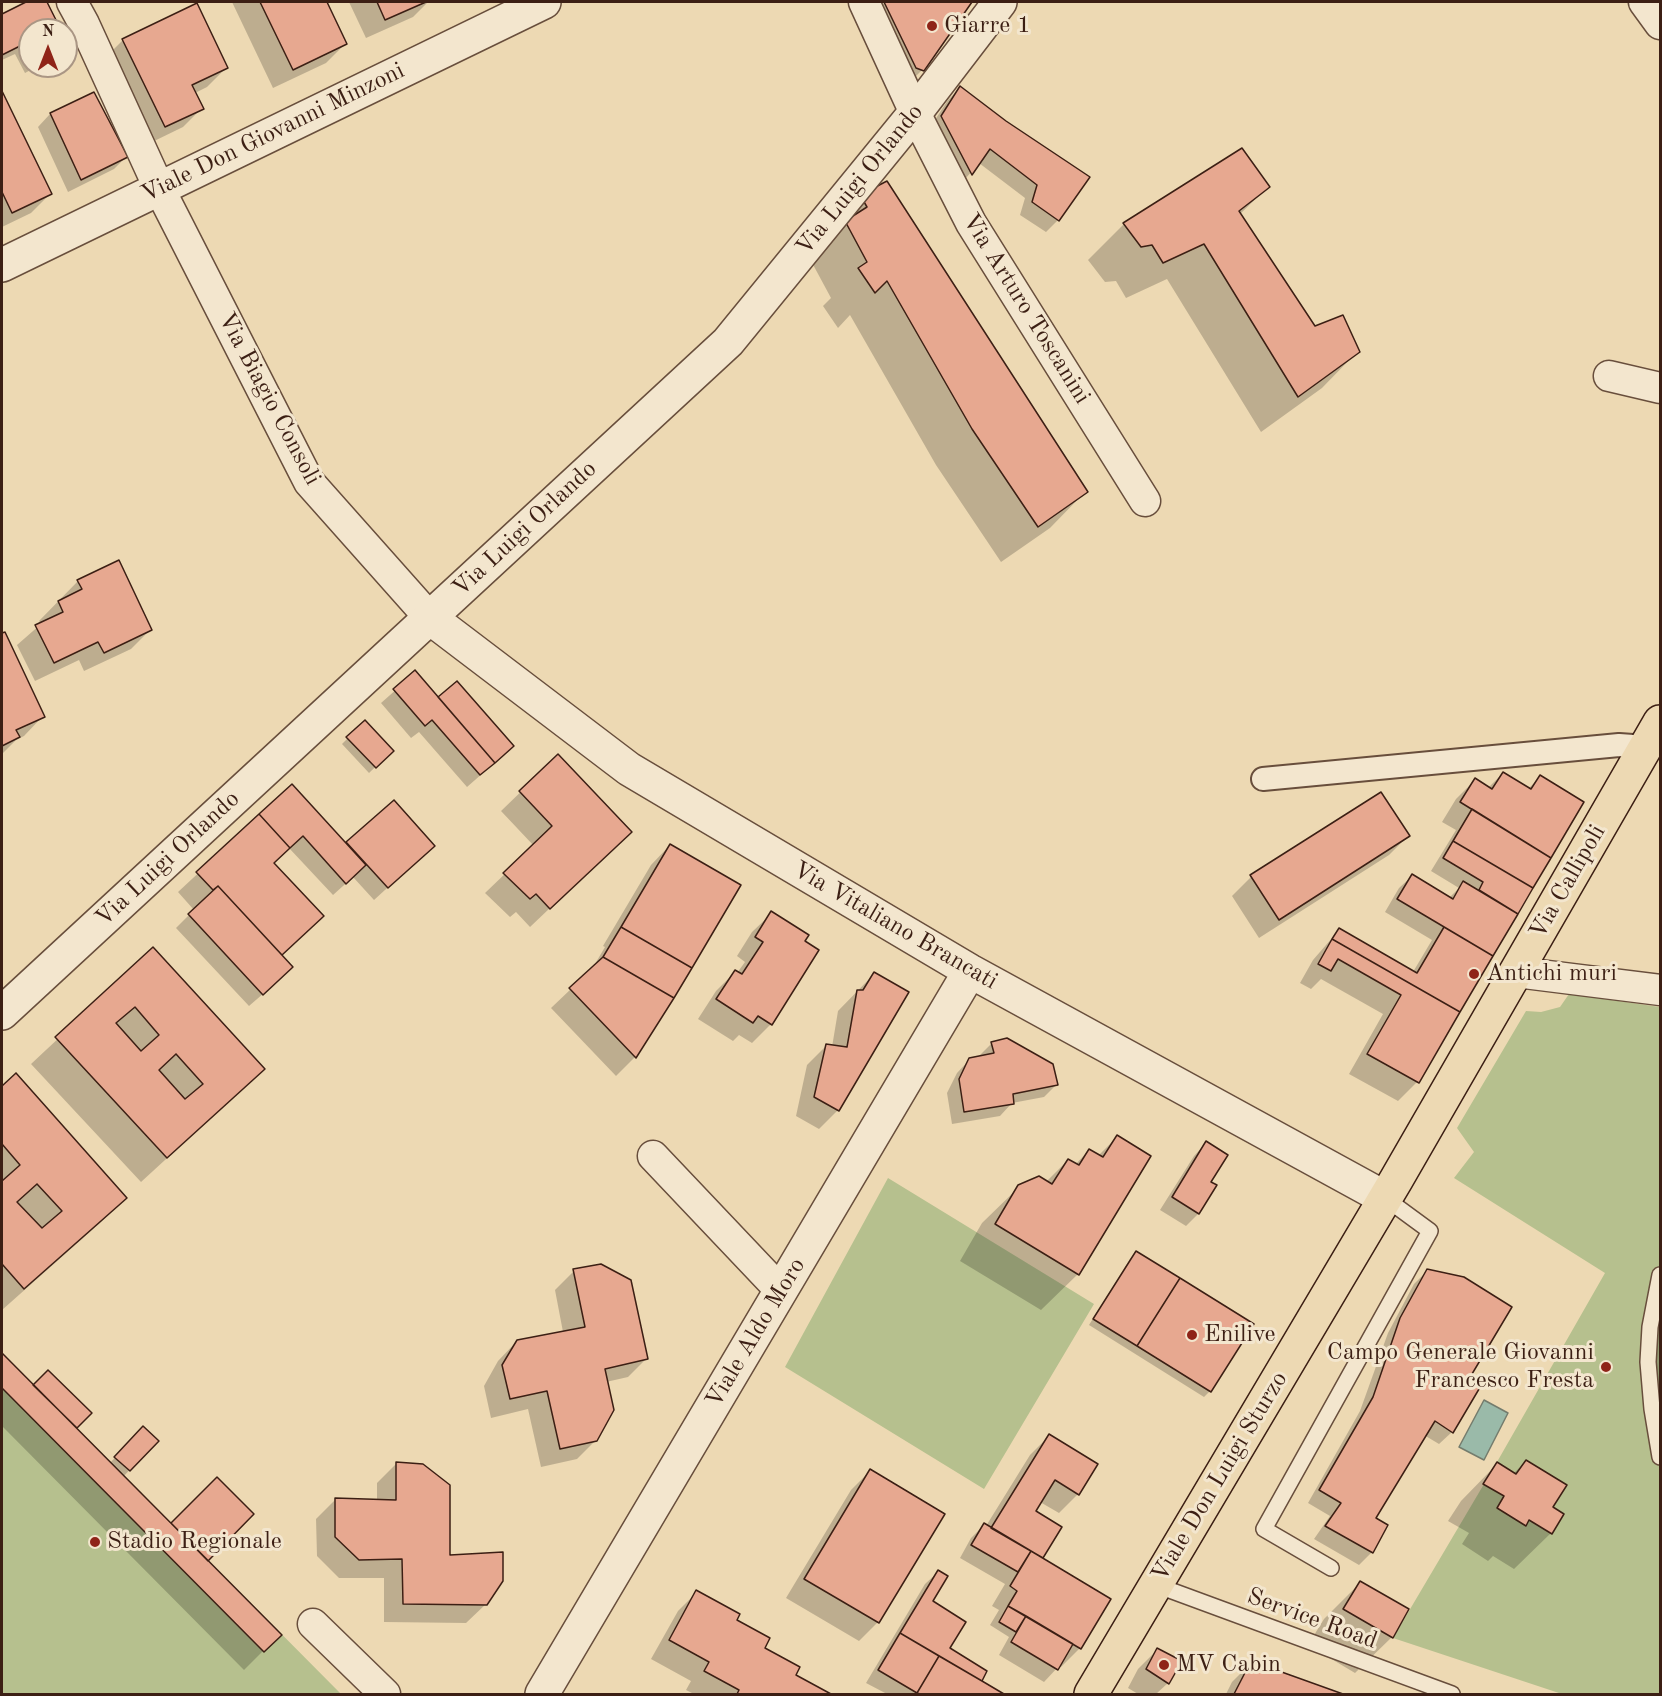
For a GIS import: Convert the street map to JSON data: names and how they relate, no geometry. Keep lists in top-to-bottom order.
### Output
{
  "streets": {
    "main road": ["Via Callipoli", "Viale Don Luigi Sturzo"],
    "street": [
      "Viale Don Giovanni Minzoni",
      "Via Luigi Orlando",
      "Via Arturo Toscanini",
      "Via Biagio Consoli",
      "Via Vitaliano Brancati",
      "Viale Aldo Moro"
    ],
    "lane": ["Service Road"]
  },
  "crossings": [
    ["Viale Don Giovanni Minzoni", "Via Biagio Consoli"],
    ["Via Luigi Orlando", "Via Arturo Toscanini"],
    ["Via Luigi Orlando", "Via Biagio Consoli"],
    ["Via Luigi Orlando", "Via Vitaliano Brancati"],
    ["Via Biagio Consoli", "Via Vitaliano Brancati"],
    ["Via Callipoli", "Via Vitaliano Brancati"],
    ["Via Callipoli", "Viale Don Luigi Sturzo"],
    ["Via Vitaliano Brancati", "Viale Aldo Moro"],
    ["Via Vitaliano Brancati", "Viale Don Luigi Sturzo"],
    ["Viale Don Luigi Sturzo", "Service Road"]
  ],
  "places": [
    "Giarre 1",
    "Antichi muri",
    "Enilive",
    "Campo Generale Giovanni Francesco Fresta",
    "Stadio Regionale",
    "MV Cabin"
  ],
  "north": "top"
}
